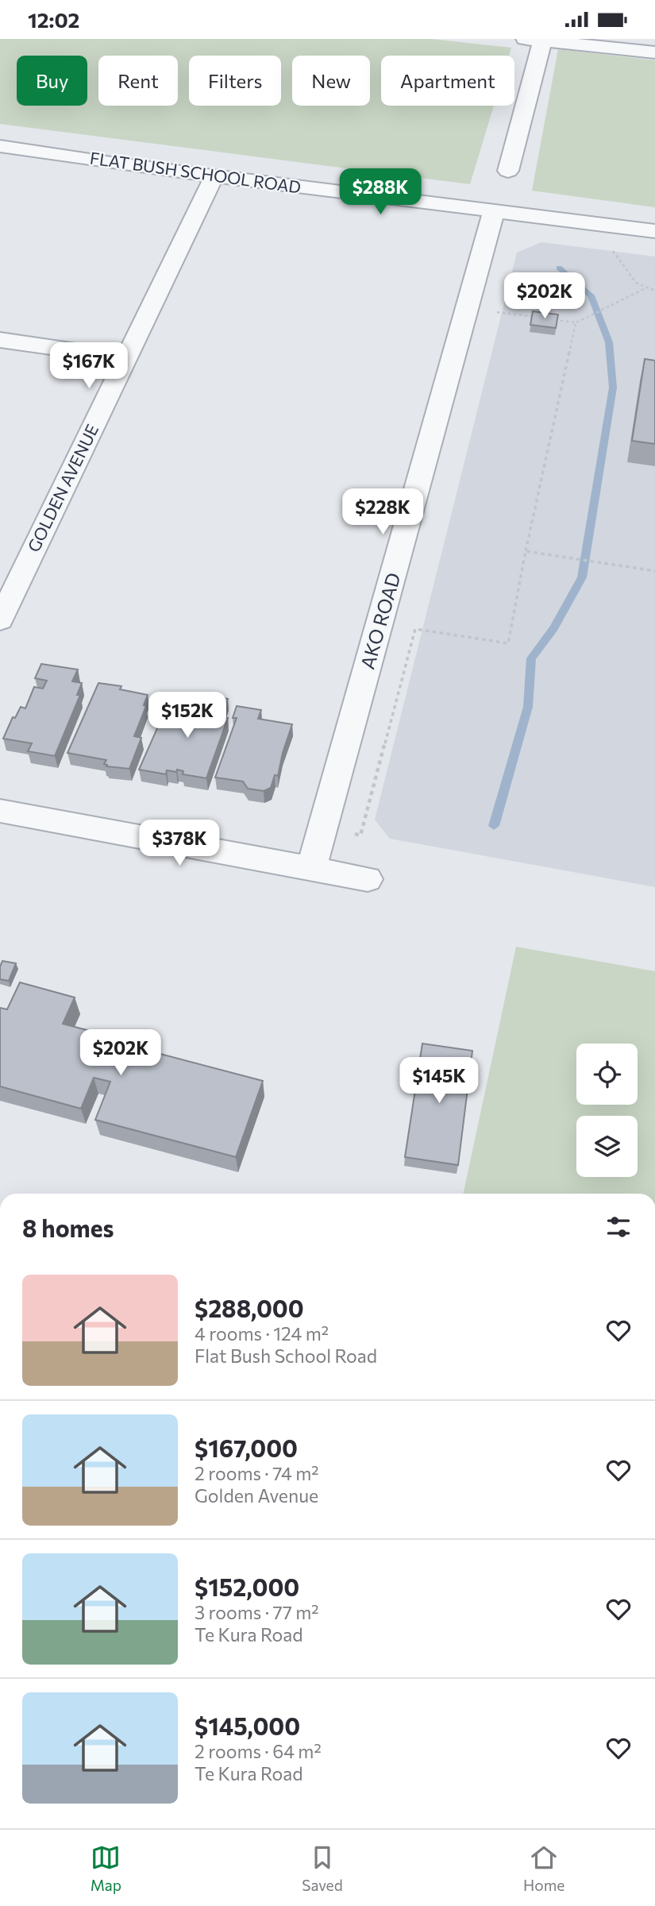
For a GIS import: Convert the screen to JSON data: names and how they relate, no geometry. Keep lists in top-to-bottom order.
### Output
{
  "streets": {
    "street": ["FLAT BUSH SCHOOL ROAD", "GOLDEN AVENUE", "AKO ROAD"]
  },
  "crossings": [
    ["FLAT BUSH SCHOOL ROAD", "GOLDEN AVENUE"],
    ["FLAT BUSH SCHOOL ROAD", "AKO ROAD"]
  ],
  "page": {
    "status": "12:02",
    "chip": [
      "Buy",
      "Rent",
      "Filters",
      "New",
      "Apartment"
    ],
    "price": [
      "$288K",
      "$202K",
      "$167K",
      "$228K",
      "$152K",
      "$378K",
      "$202K",
      "$145K"
    ],
    "heading": "8 homes",
    "list": [
      {
        "name": "$288,000",
        "note": "4 rooms · 124 m² · Flat Bush School Road"
      },
      {
        "name": "$167,000",
        "note": "2 rooms · 74 m² · Golden Avenue"
      },
      {
        "name": "$152,000",
        "note": "3 rooms · 77 m² · Te Kura Road"
      },
      {
        "name": "$145,000",
        "note": "2 rooms · 64 m² · Te Kura Road"
      }
    ],
    "tabs": ["Map", "Saved", "Home"]
  }
}
